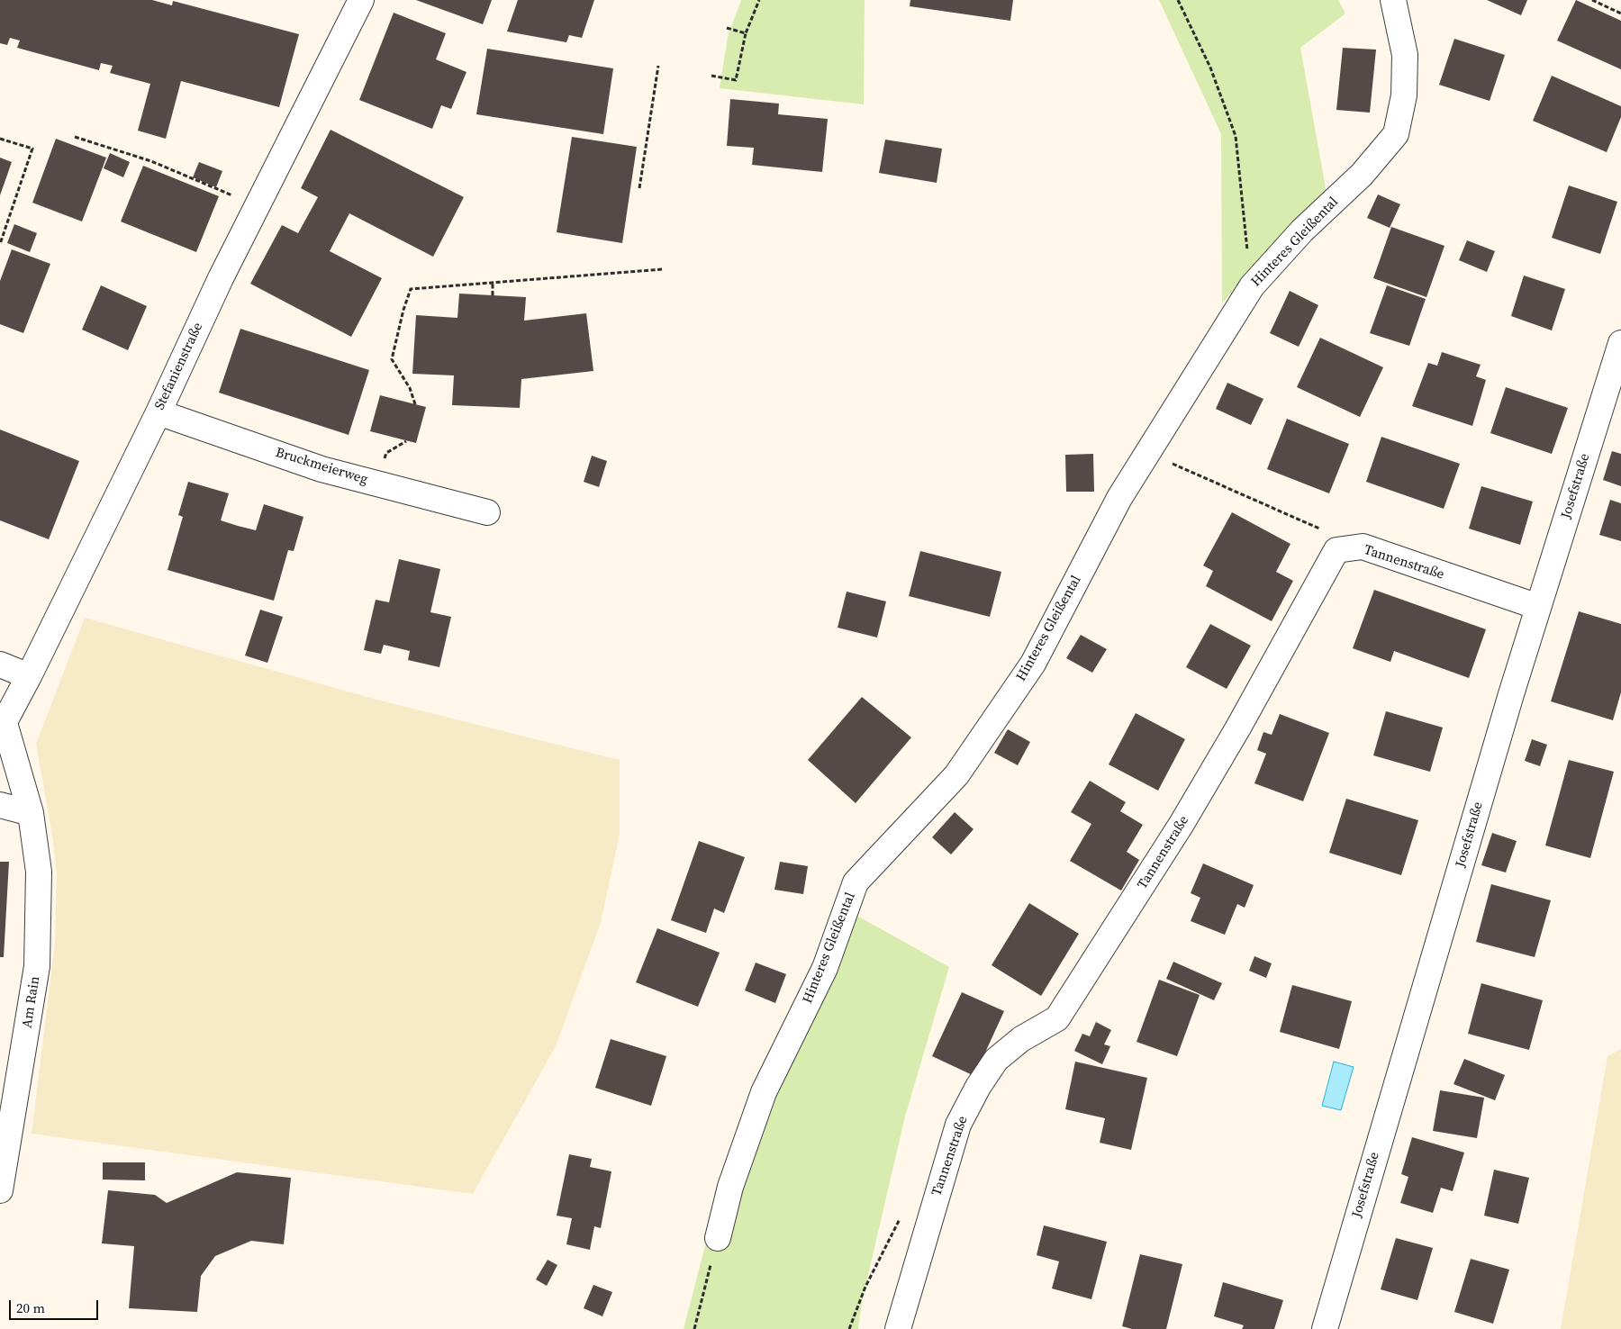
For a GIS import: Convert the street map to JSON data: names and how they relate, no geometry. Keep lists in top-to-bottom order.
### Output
{
  "streets": {
    "street": [
      "Hinteres Gleißental",
      "Stefanienstraße",
      "Bruckmeierweg",
      "Josefstraße",
      "Tannenstraße",
      "Am Rain"
    ]
  },
  "crossings": [
    ["Stefanienstraße", "Bruckmeierweg"],
    ["Stefanienstraße", "Am Rain"],
    ["Josefstraße", "Tannenstraße"]
  ],
  "scale_bar": "20 m"
}
